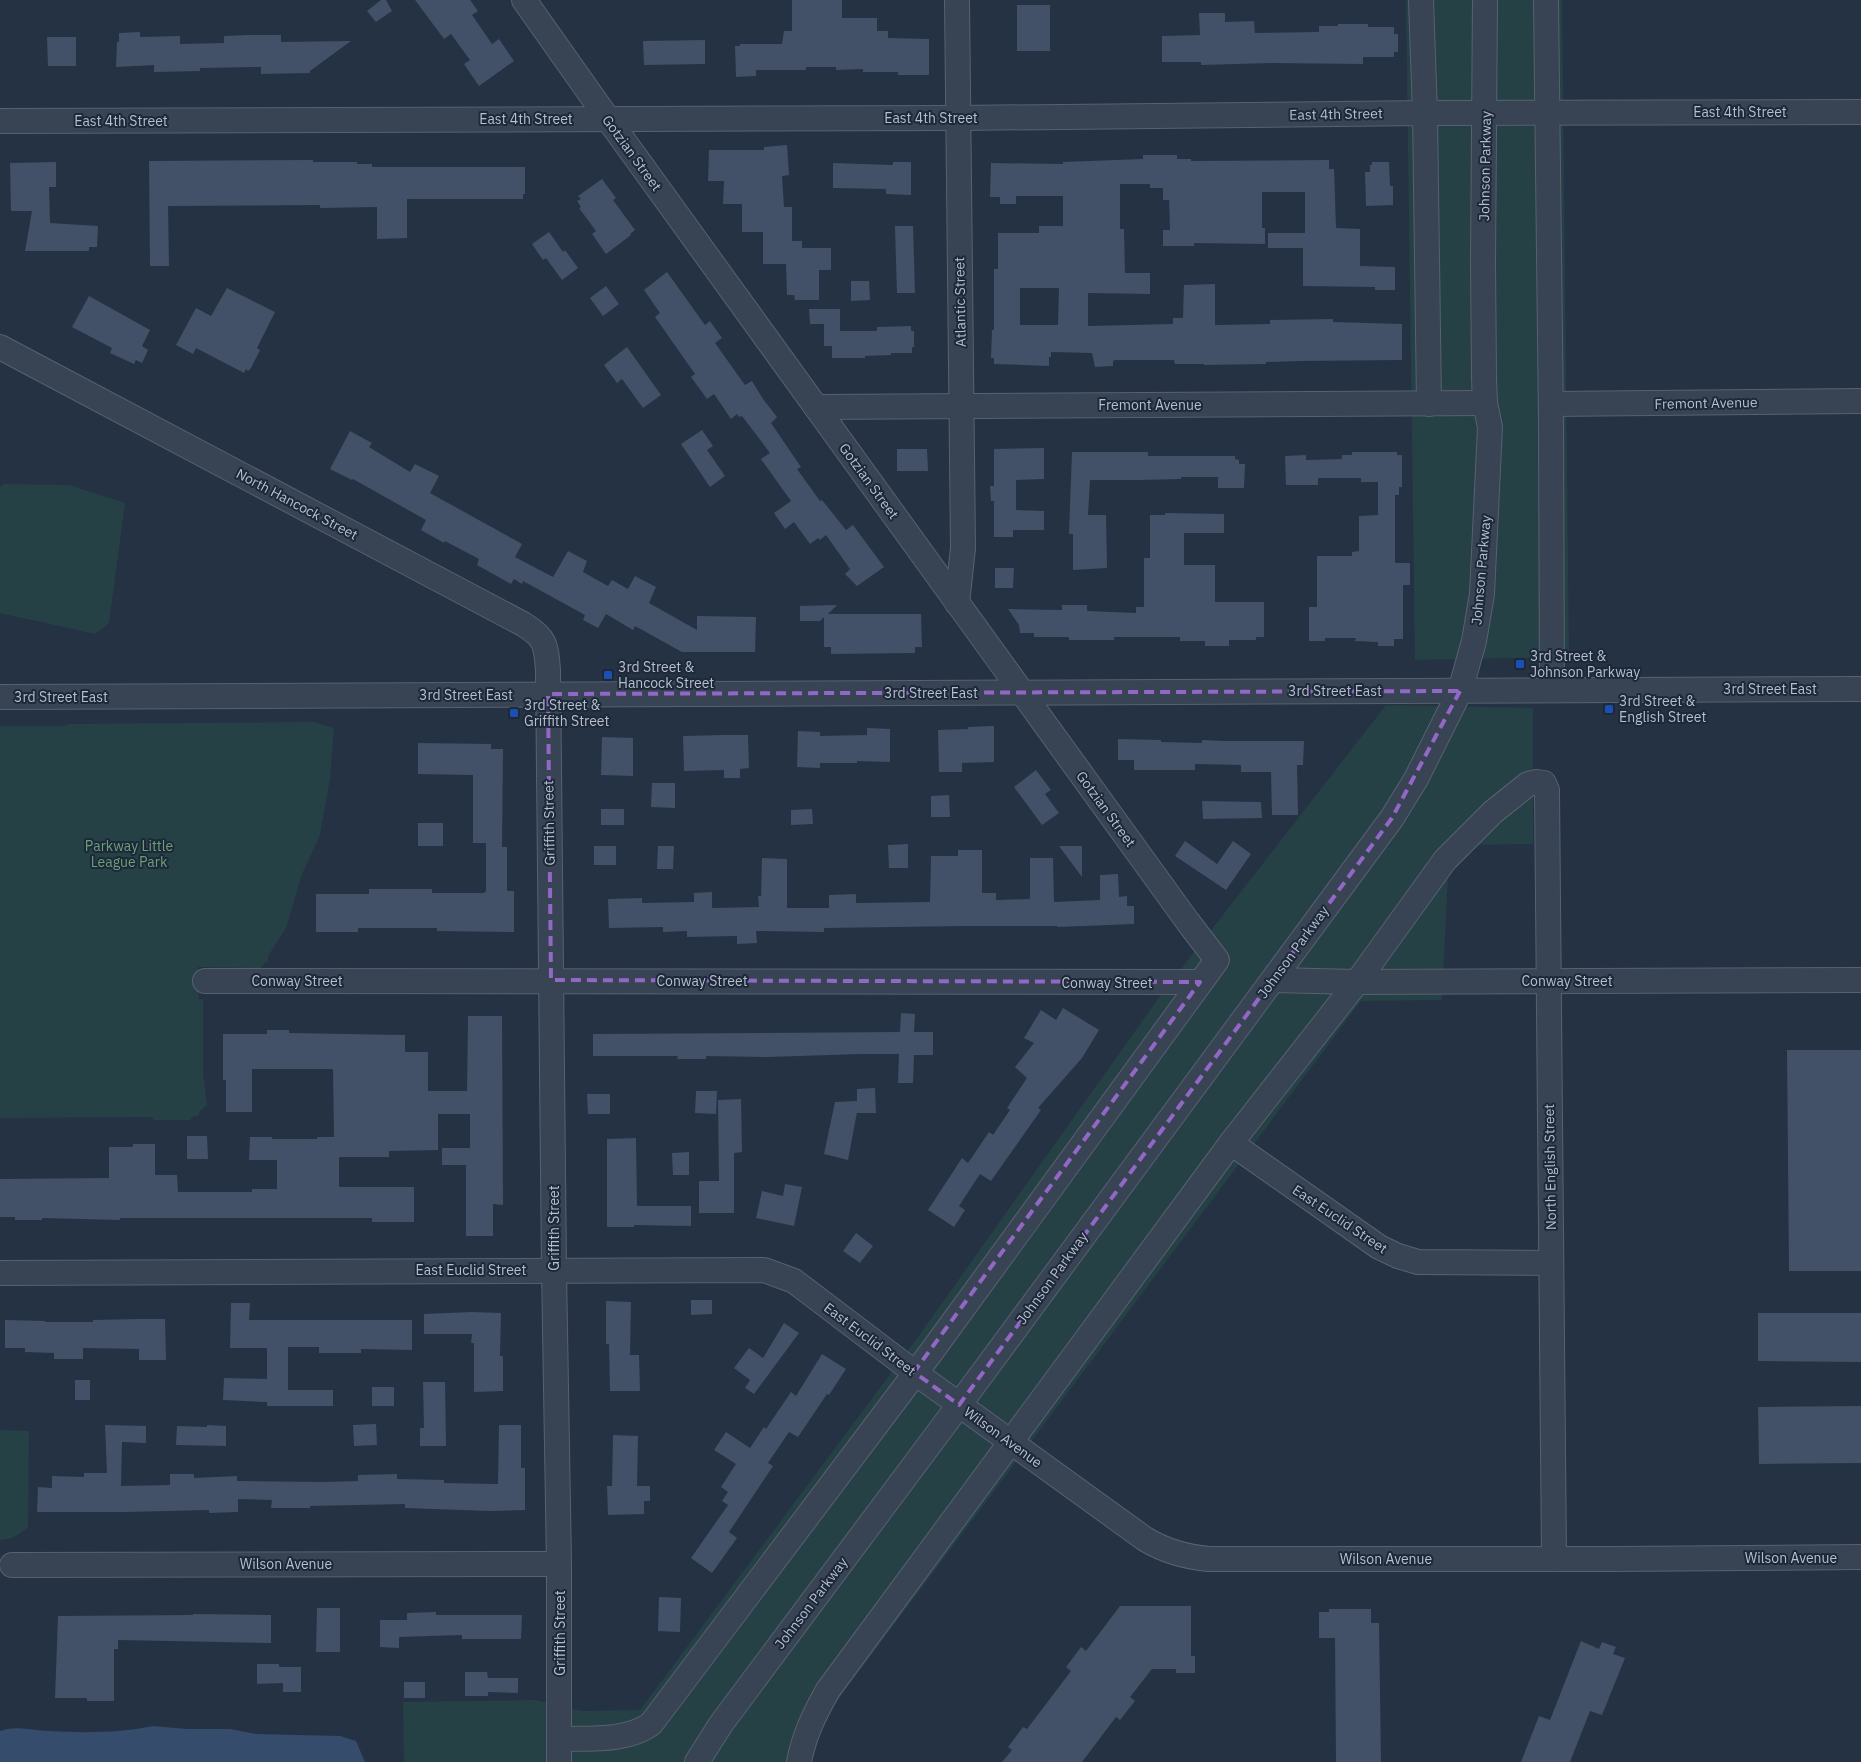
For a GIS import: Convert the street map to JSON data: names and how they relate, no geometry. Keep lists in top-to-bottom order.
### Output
{
  "streets": {
    "street": [
      "East 4th Street",
      "Gotzian Street",
      "Johnson Parkway",
      "Atlantic Street",
      "Fremont Avenue",
      "North Hancock Street",
      "3rd Street East",
      "Griffith Street",
      "Conway Street",
      "North English Street",
      "East Euclid Street",
      "Wilson Avenue"
    ]
  },
  "crossings": [
    ["East 4th Street", "Gotzian Street"],
    ["East 4th Street", "Johnson Parkway"],
    ["East 4th Street", "Atlantic Street"],
    ["Gotzian Street", "Atlantic Street"],
    ["Gotzian Street", "Fremont Avenue"],
    ["Gotzian Street", "3rd Street East"],
    ["Gotzian Street", "Conway Street"],
    ["Johnson Parkway", "Fremont Avenue"],
    ["Johnson Parkway", "3rd Street East"],
    ["Johnson Parkway", "Conway Street"],
    ["Johnson Parkway", "East Euclid Street"],
    ["Johnson Parkway", "Wilson Avenue"],
    ["Atlantic Street", "Fremont Avenue"],
    ["North Hancock Street", "3rd Street East"],
    ["North Hancock Street", "Griffith Street"],
    ["3rd Street East", "Griffith Street"],
    ["Griffith Street", "Conway Street"],
    ["Griffith Street", "East Euclid Street"],
    ["Griffith Street", "Wilson Avenue"],
    ["Conway Street", "North English Street"],
    ["North English Street", "East Euclid Street"],
    ["North English Street", "Wilson Avenue"],
    ["East Euclid Street", "Wilson Avenue"]
  ],
  "parks": ["Parkway Little League Park"],
  "places": {
    "transit": [
      "3rd Street & Johnson Parkway",
      "3rd Street & Hancock Street",
      "3rd Street & English Street",
      "3rd Street & Griffith Street"
    ]
  }
}
